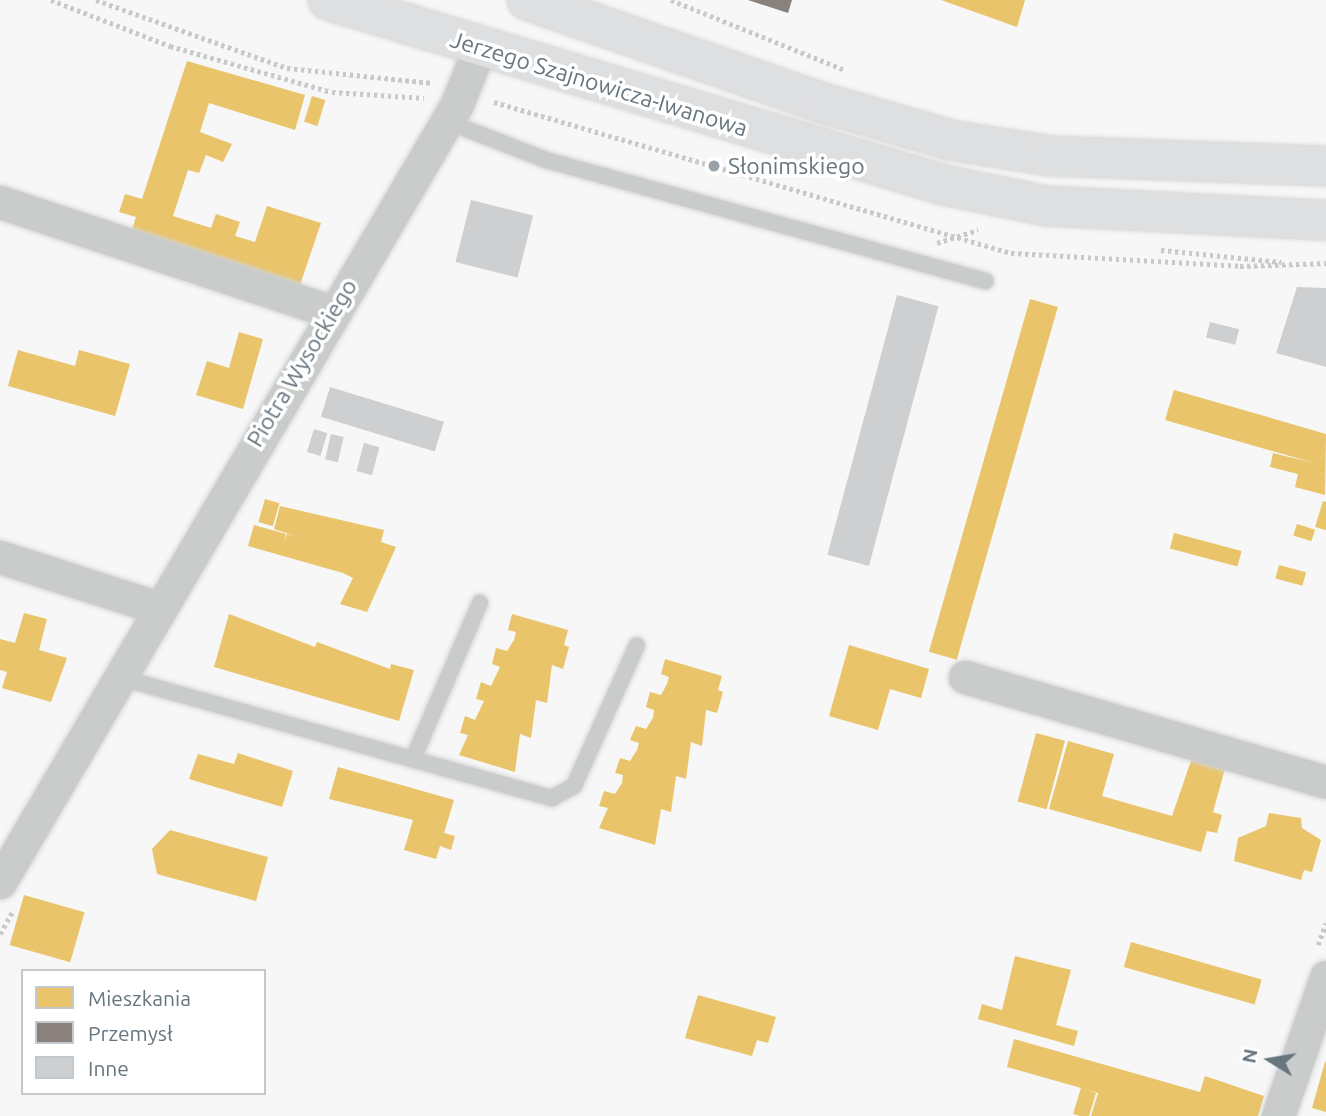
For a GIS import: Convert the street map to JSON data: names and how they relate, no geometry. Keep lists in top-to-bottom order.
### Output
{
  "streets": {
    "main road": ["Jerzego Szajnowicza-Iwanowa"],
    "street": ["Piotra Wysockiego"]
  },
  "crossings": [
    ["Jerzego Szajnowicza-Iwanowa", "Piotra Wysockiego"]
  ],
  "places": ["Słonimskiego"],
  "legend": ["Mieszkania", "Przemysł", "Inne"],
  "north": "left"
}
